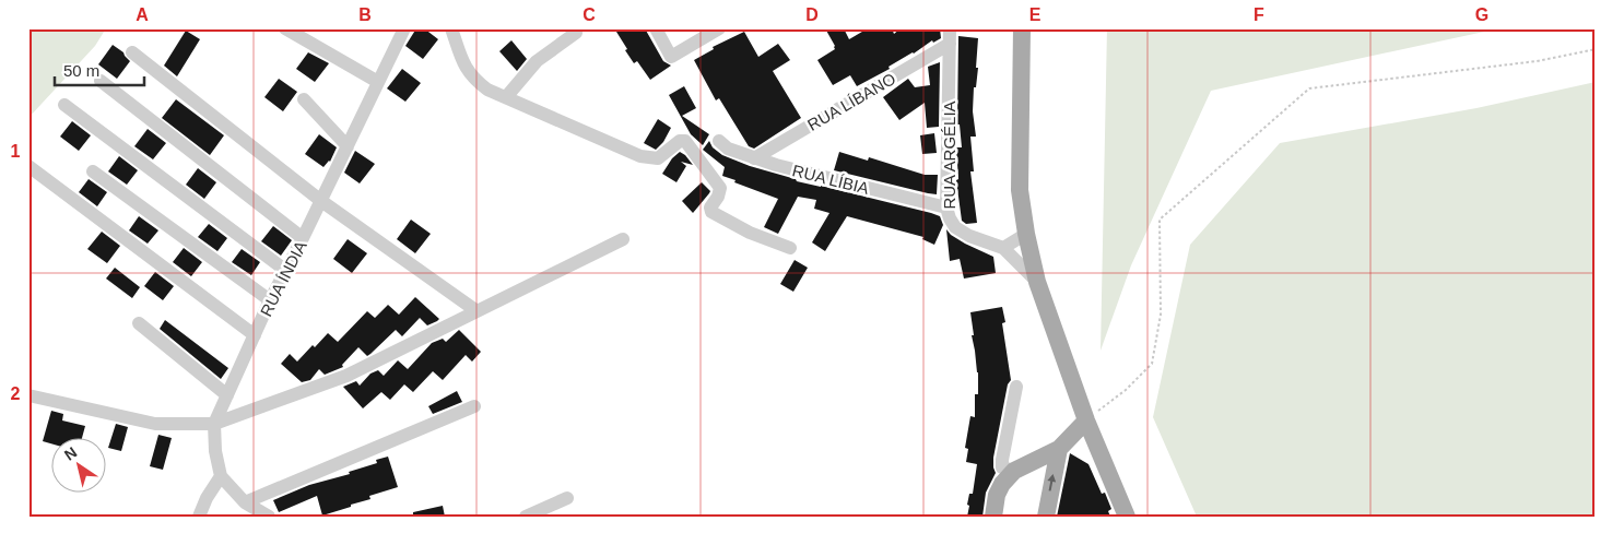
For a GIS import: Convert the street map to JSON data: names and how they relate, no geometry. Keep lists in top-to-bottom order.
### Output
{
  "streets": {
    "street": [
      "RUA LÍBANO",
      "RUA ARGÉLIA",
      "RUA LÍBIA",
      "RUA ÍNDIA"
    ]
  },
  "crossings": [
    ["RUA LÍBANO", "RUA ARGÉLIA"],
    ["RUA LÍBANO", "RUA LÍBIA"],
    ["RUA ARGÉLIA", "RUA LÍBIA"]
  ],
  "scale_bar": "50 m",
  "north": "top left",
  "grid": {
    "columns": [
      "A",
      "B",
      "C",
      "D",
      "E",
      "F",
      "G"
    ],
    "rows": ["1", "2"]
  }
}
